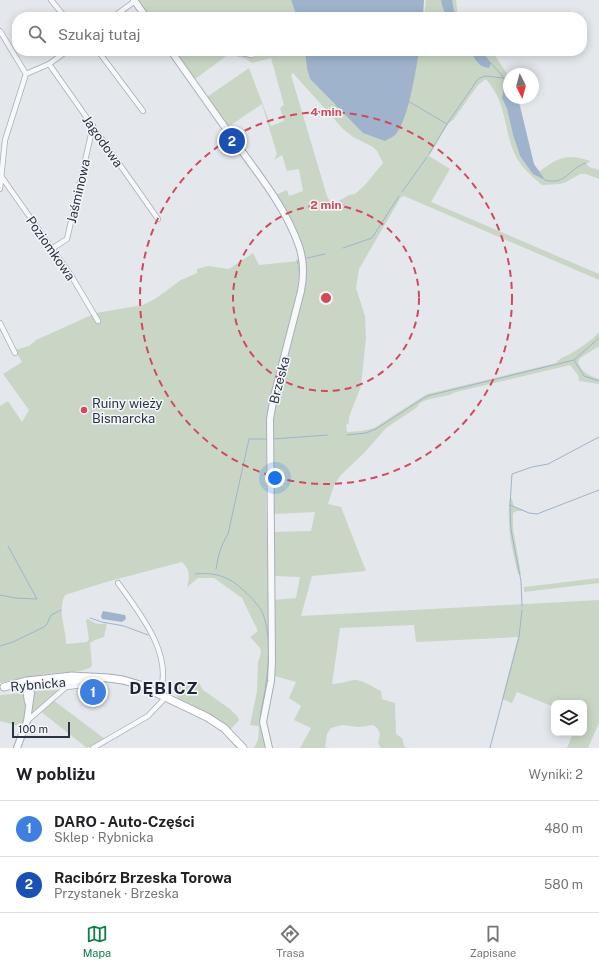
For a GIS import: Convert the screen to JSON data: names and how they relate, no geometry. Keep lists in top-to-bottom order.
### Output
{
  "streets": {
    "main road": ["Rybnicka"],
    "street": [
      "Jagodowa",
      "Jaśminowa",
      "Poziomkowa",
      "Brzeska"
    ]
  },
  "crossings": [
    ["Jagodowa", "Jaśminowa"],
    ["Jaśminowa", "Poziomkowa"]
  ],
  "districts": ["DĘBICZ"],
  "places": ["Ruiny wieży Bismarcka"],
  "scale_bar": "100 m",
  "north": "bottom",
  "page": {
    "search": "Szukaj tutaj",
    "pins": ["2", "1"],
    "scale": "100 m",
    "heading": ["W pobliżu", "Wyniki: 2"],
    "list": [
      {
        "mark": "1",
        "name": "DARO - Auto-Części",
        "note": "Sklep · Rybnicka",
        "value": "480 m"
      },
      {
        "mark": "2",
        "name": "Racibórz Brzeska Torowa",
        "note": "Przystanek · Brzeska",
        "value": "580 m"
      }
    ],
    "nav": ["Mapa", "Trasa", "Zapisane"]
  },
  "rings": ["4 min", "2 min"]
}
